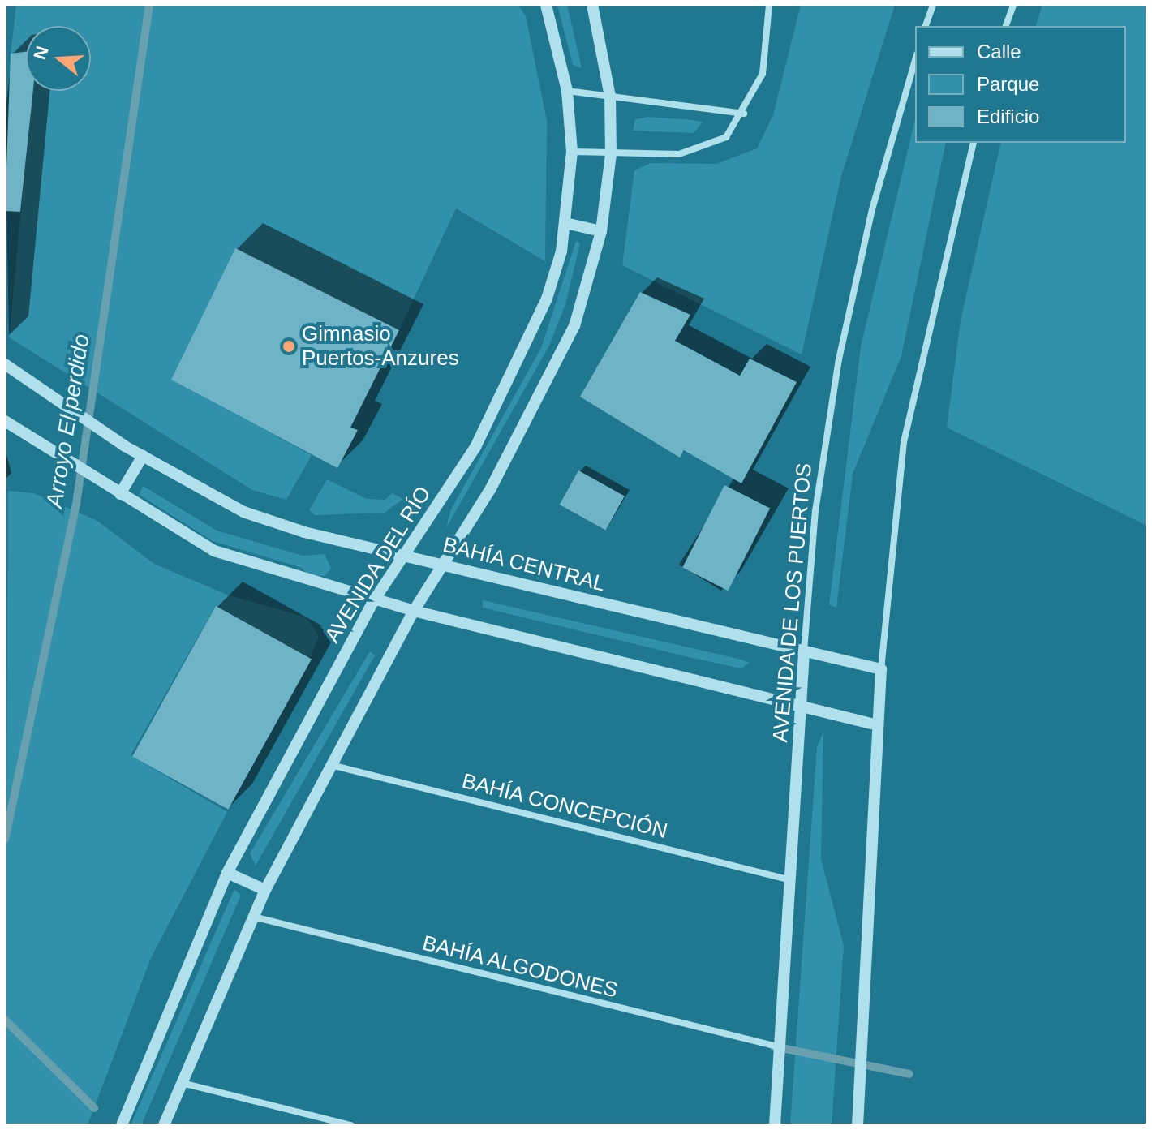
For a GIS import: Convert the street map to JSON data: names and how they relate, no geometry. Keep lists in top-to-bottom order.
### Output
{
  "streets": {
    "street": [
      "AVENIDA DEL RÍO",
      "BAHÍA CENTRAL",
      "AVENIDA DE LOS PUERTOS",
      "BAHÍA CONCEPCIÓN",
      "BAHÍA ALGODONES"
    ]
  },
  "crossings": [
    ["AVENIDA DEL RÍO", "BAHÍA CENTRAL"],
    ["BAHÍA CENTRAL", "AVENIDA DE LOS PUERTOS"],
    ["AVENIDA DE LOS PUERTOS", "BAHÍA CONCEPCIÓN"],
    ["AVENIDA DE LOS PUERTOS", "BAHÍA ALGODONES"]
  ],
  "water": ["Arroyo El perdido"],
  "places": ["Gimnasio Puertos-Anzures"],
  "legend": ["Calle", "Parque", "Edificio"],
  "north": "left"
}
